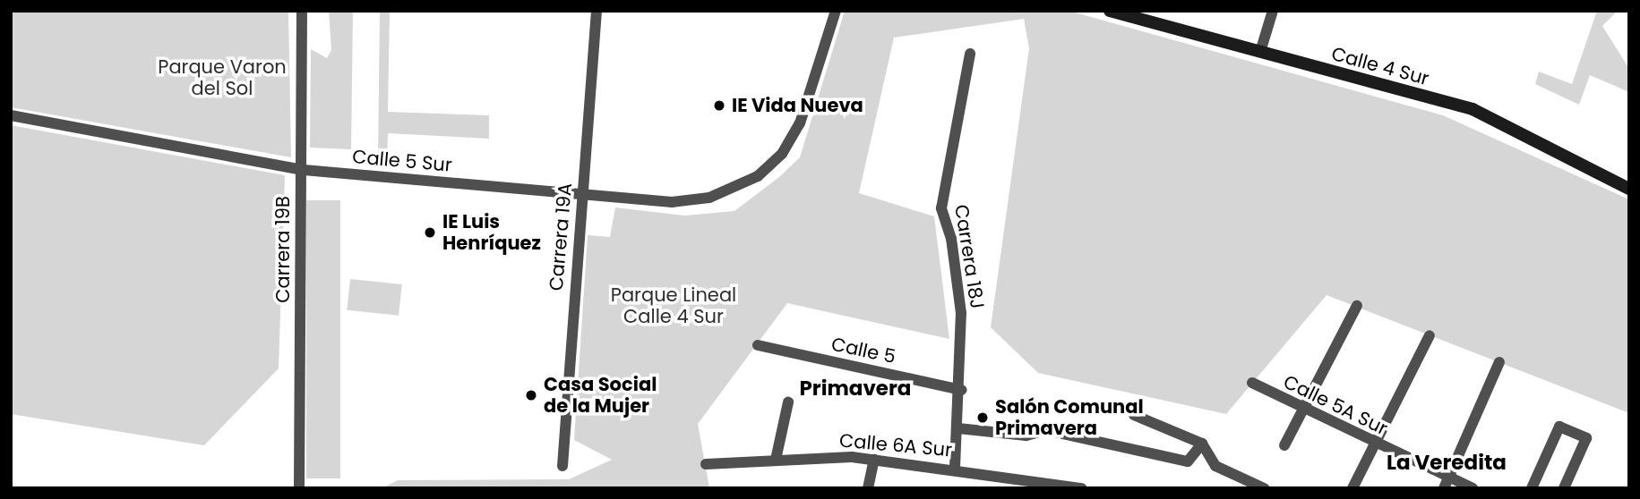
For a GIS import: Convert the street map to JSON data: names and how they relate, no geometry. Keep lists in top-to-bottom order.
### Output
{
  "streets": {
    "main road": ["Calle 4 Sur"],
    "street": [
      "Calle 5 Sur",
      "Carrera 19A",
      "Carrera 19B",
      "Carrera 18J",
      "Calle 5",
      "Calle 5A Sur",
      "Calle 6A Sur"
    ]
  },
  "crossings": [
    ["Calle 5 Sur", "Carrera 19A"],
    ["Calle 5 Sur", "Carrera 19B"],
    ["Carrera 18J", "Calle 5"],
    ["Carrera 18J", "Calle 6A Sur"]
  ],
  "districts": ["Primavera", "La Veredita"],
  "parks": ["Parque Varon del Sol", "Parque Lineal Calle 4 Sur"],
  "places": [
    "IE Vida Nueva",
    "IE Luis Henríquez",
    "Casa Social de la Mujer",
    "Salón Comunal Primavera"
  ]
}
